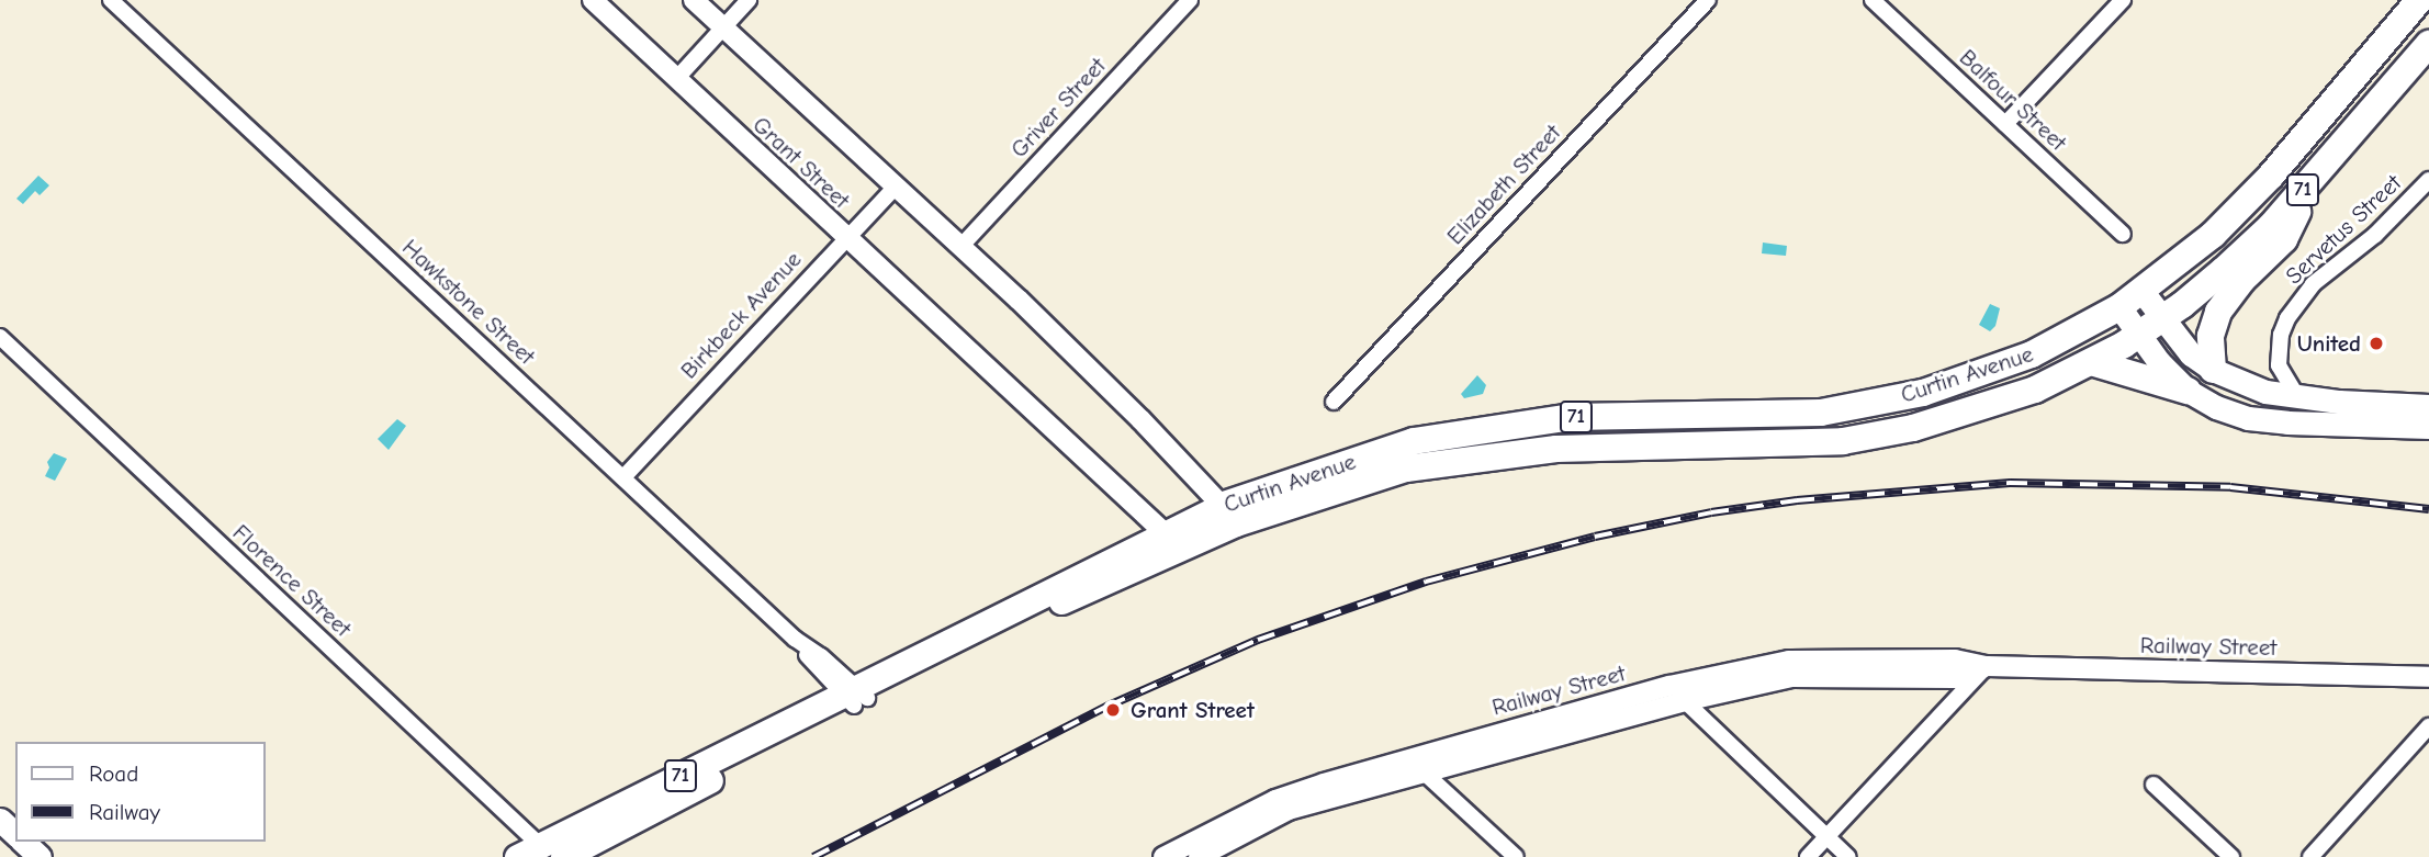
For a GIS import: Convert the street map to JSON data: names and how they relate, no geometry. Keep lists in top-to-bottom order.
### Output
{
  "streets": {
    "highway": ["71", "Curtin Avenue"],
    "street": [
      "Balfour Street",
      "Griver Street",
      "Grant Street",
      "Elizabeth Street",
      "Servetus Street",
      "Hawkstone Street",
      "Birkbeck Avenue",
      "Florence Street",
      "Railway Street"
    ]
  },
  "crossings": [
    ["Griver Street", "Grant Street"],
    ["Grant Street", "Birkbeck Avenue"],
    ["Grant Street", "Curtin Avenue"],
    ["71", "Curtin Avenue"],
    ["Hawkstone Street", "Birkbeck Avenue"],
    ["Hawkstone Street", "Curtin Avenue"],
    ["Curtin Avenue", "Florence Street"]
  ],
  "places": ["United", "Grant Street"],
  "legend": ["Road", "Railway"]
}
